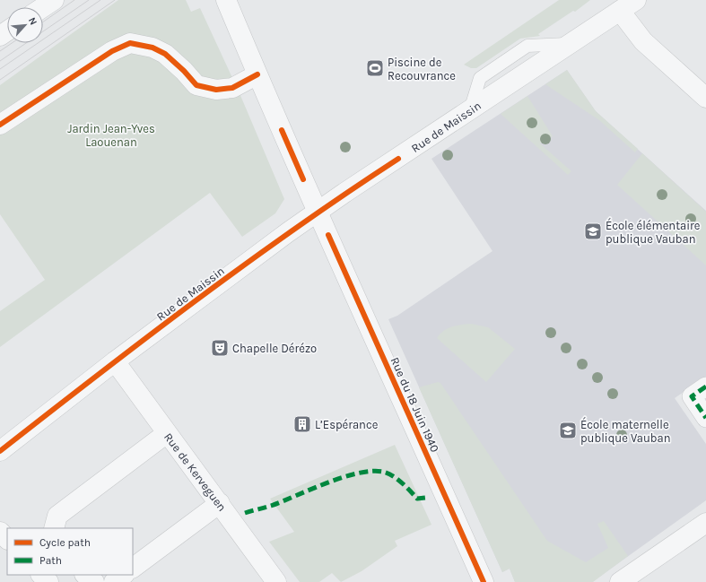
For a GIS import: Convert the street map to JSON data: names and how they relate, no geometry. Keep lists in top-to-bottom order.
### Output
{
  "streets": {
    "street": ["Rue de Maissin", "Rue du 18 Juin 1940", "Rue de Kerveguen"]
  },
  "crossings": [
    ["Rue de Maissin", "Rue du 18 Juin 1940"],
    ["Rue de Maissin", "Rue de Kerveguen"]
  ],
  "parks": ["Jardin Jean-Yves Laouenan"],
  "places": {
    "sports": ["Piscine de Recouvrance"],
    "school or university": ["École élémentaire publique Vauban", "École maternelle publique Vauban"],
    "theatre": ["Chapelle Dérézo"],
    "building": ["L’Espérance"]
  },
  "legend": ["Cycle path", "Path"],
  "north": "top right"
}
